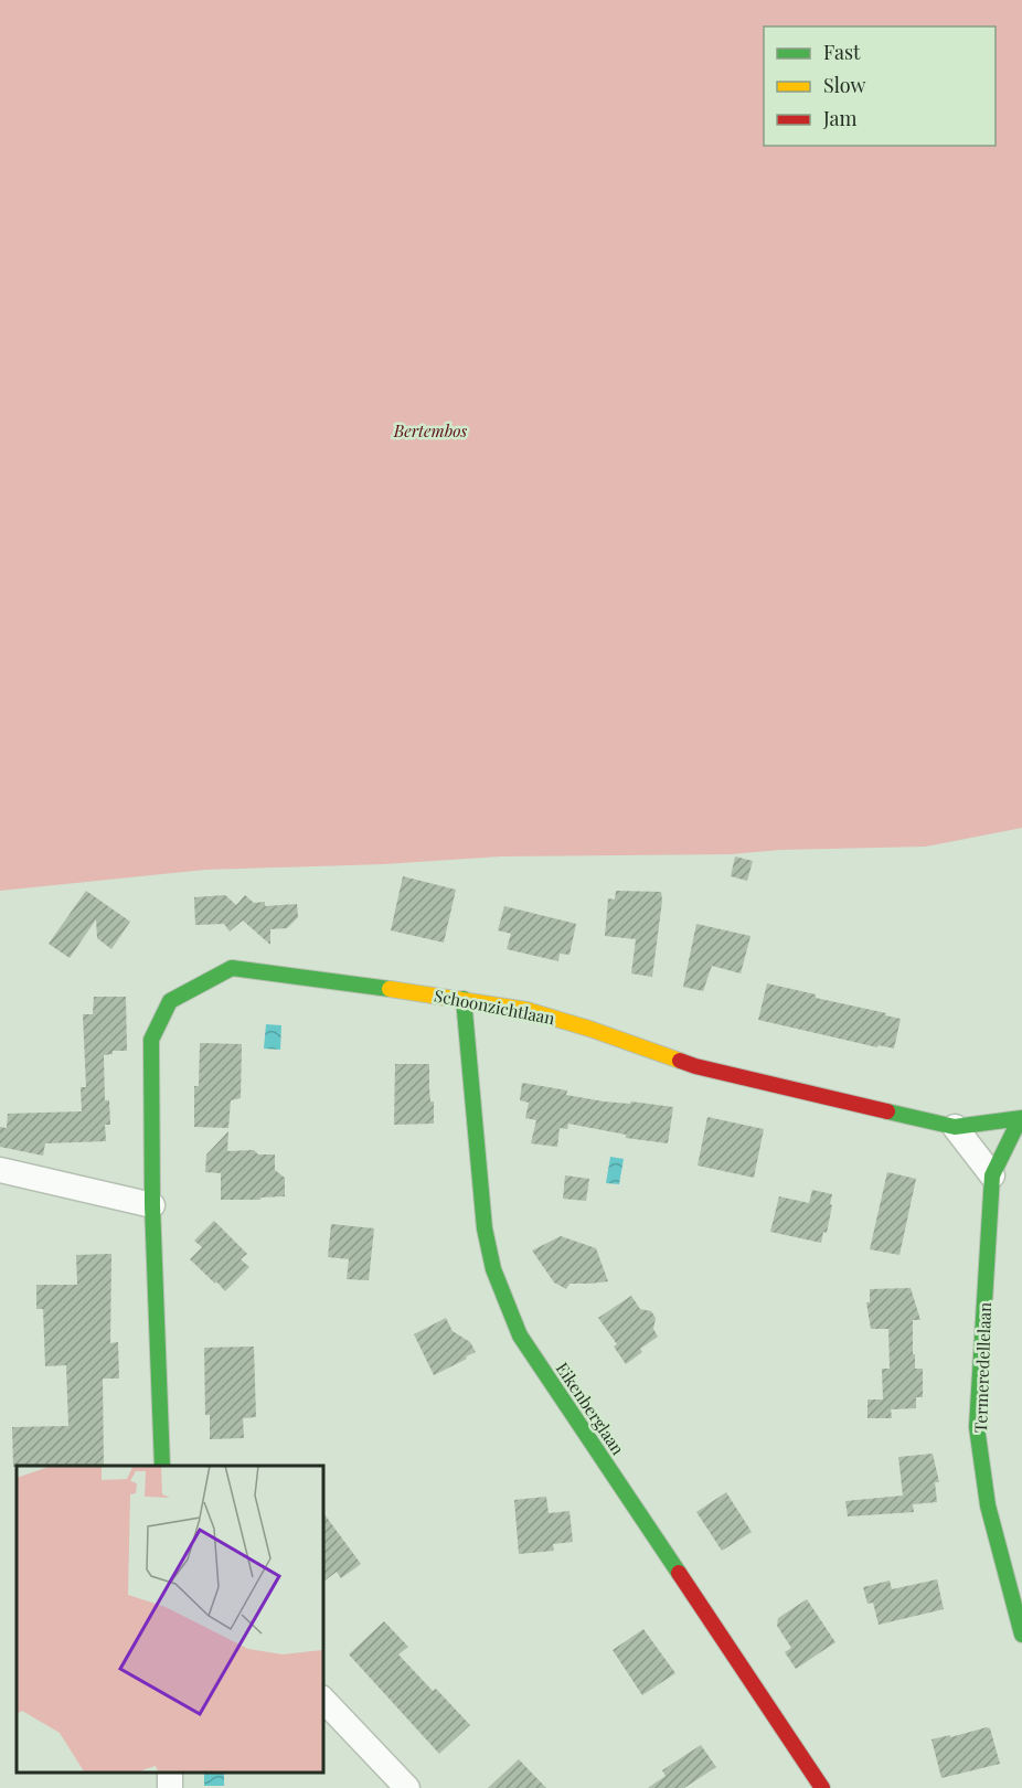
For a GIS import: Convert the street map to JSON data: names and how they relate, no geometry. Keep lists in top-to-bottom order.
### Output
{
  "streets": {
    "street": ["Schoonzichtlaan", "Termeredellelaan", "Eikenberglaan"]
  },
  "crossings": [
    ["Schoonzichtlaan", "Termeredellelaan"],
    ["Schoonzichtlaan", "Eikenberglaan"]
  ],
  "parks": ["Bertembos"],
  "legend": ["Fast", "Slow", "Jam"]
}
